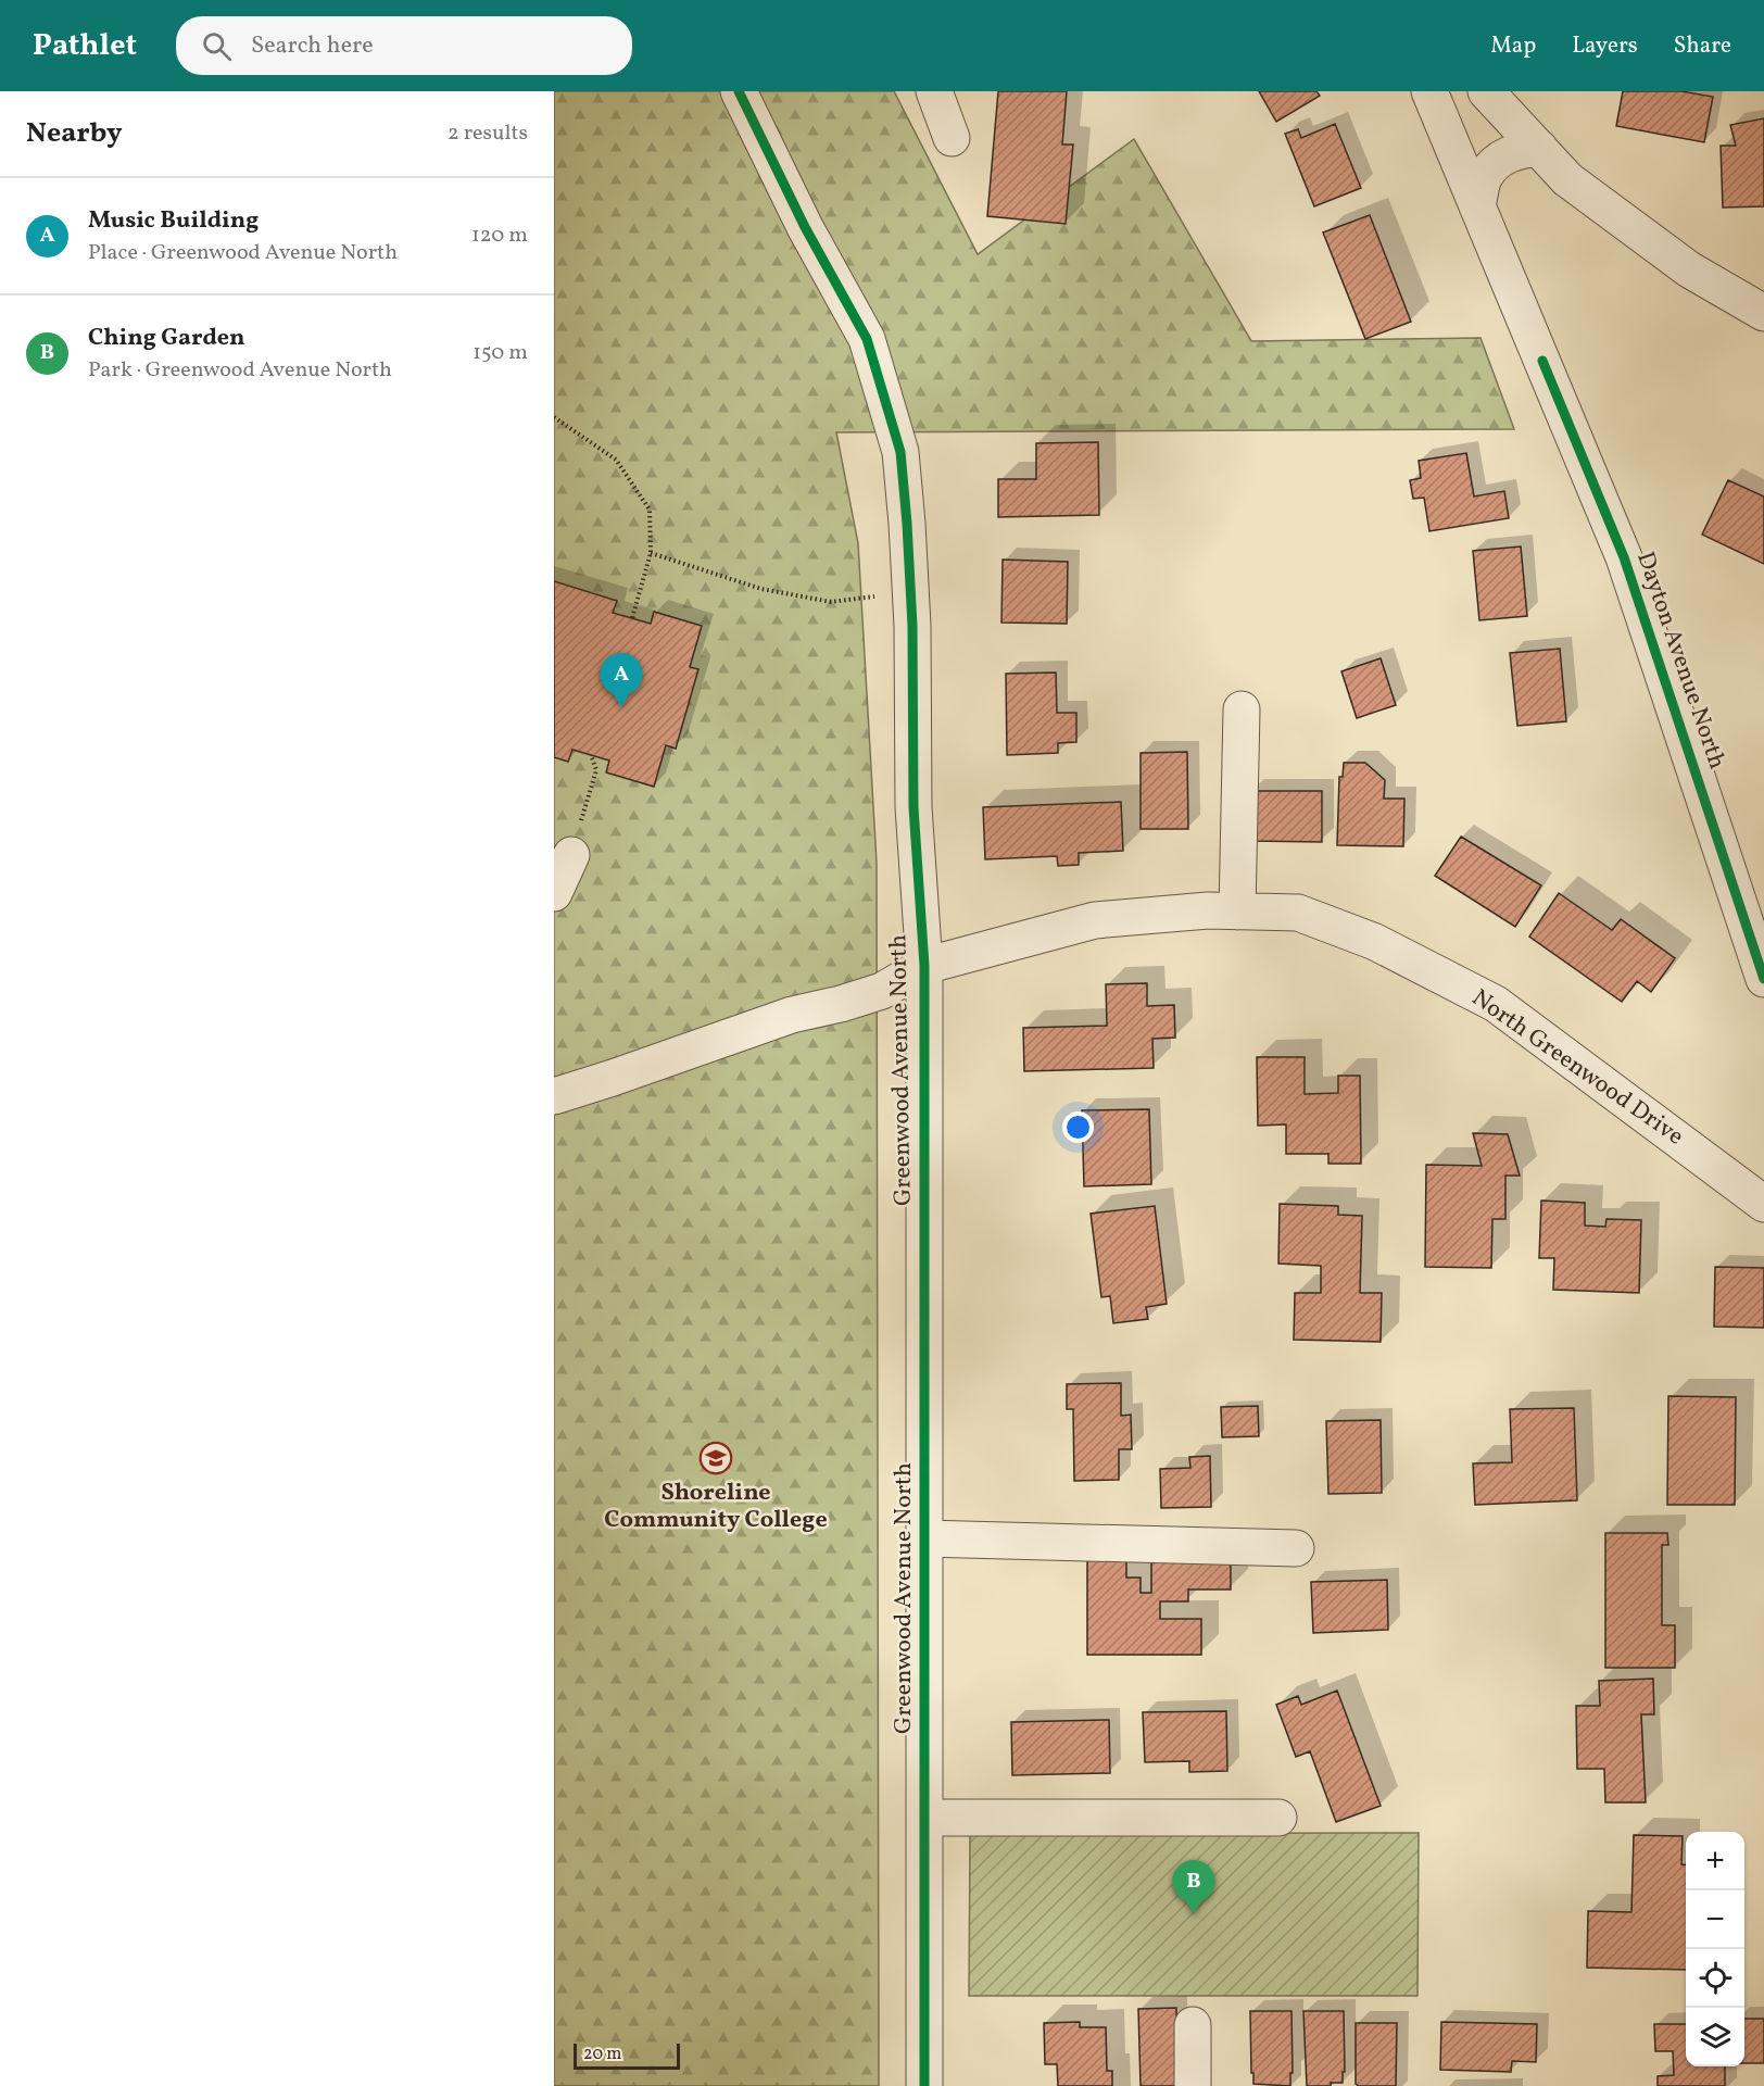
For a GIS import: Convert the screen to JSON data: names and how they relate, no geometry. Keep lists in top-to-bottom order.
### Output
{
  "streets": {
    "street": ["Dayton Avenue North", "North Greenwood Drive", "Greenwood Avenue North"]
  },
  "crossings": [
    ["North Greenwood Drive", "Greenwood Avenue North"]
  ],
  "places": {
    "school or university": ["Shoreline Community College"]
  },
  "scale_bar": "20 m",
  "page": {
    "header": "Pathlet",
    "search": "Search here",
    "nav": ["Map", "Layers", "Share"],
    "heading": ["Nearby", "2 results"],
    "list": [
      {
        "mark": "A",
        "name": "Music Building",
        "note": "Place · Greenwood Avenue North",
        "value": "120 m"
      },
      {
        "mark": "B",
        "name": "Ching Garden",
        "note": "Park · Greenwood Avenue North",
        "value": "150 m"
      }
    ],
    "pins": ["A", "B"],
    "map_buttons": ["+", "−"],
    "scale": "20 m"
  }
}
